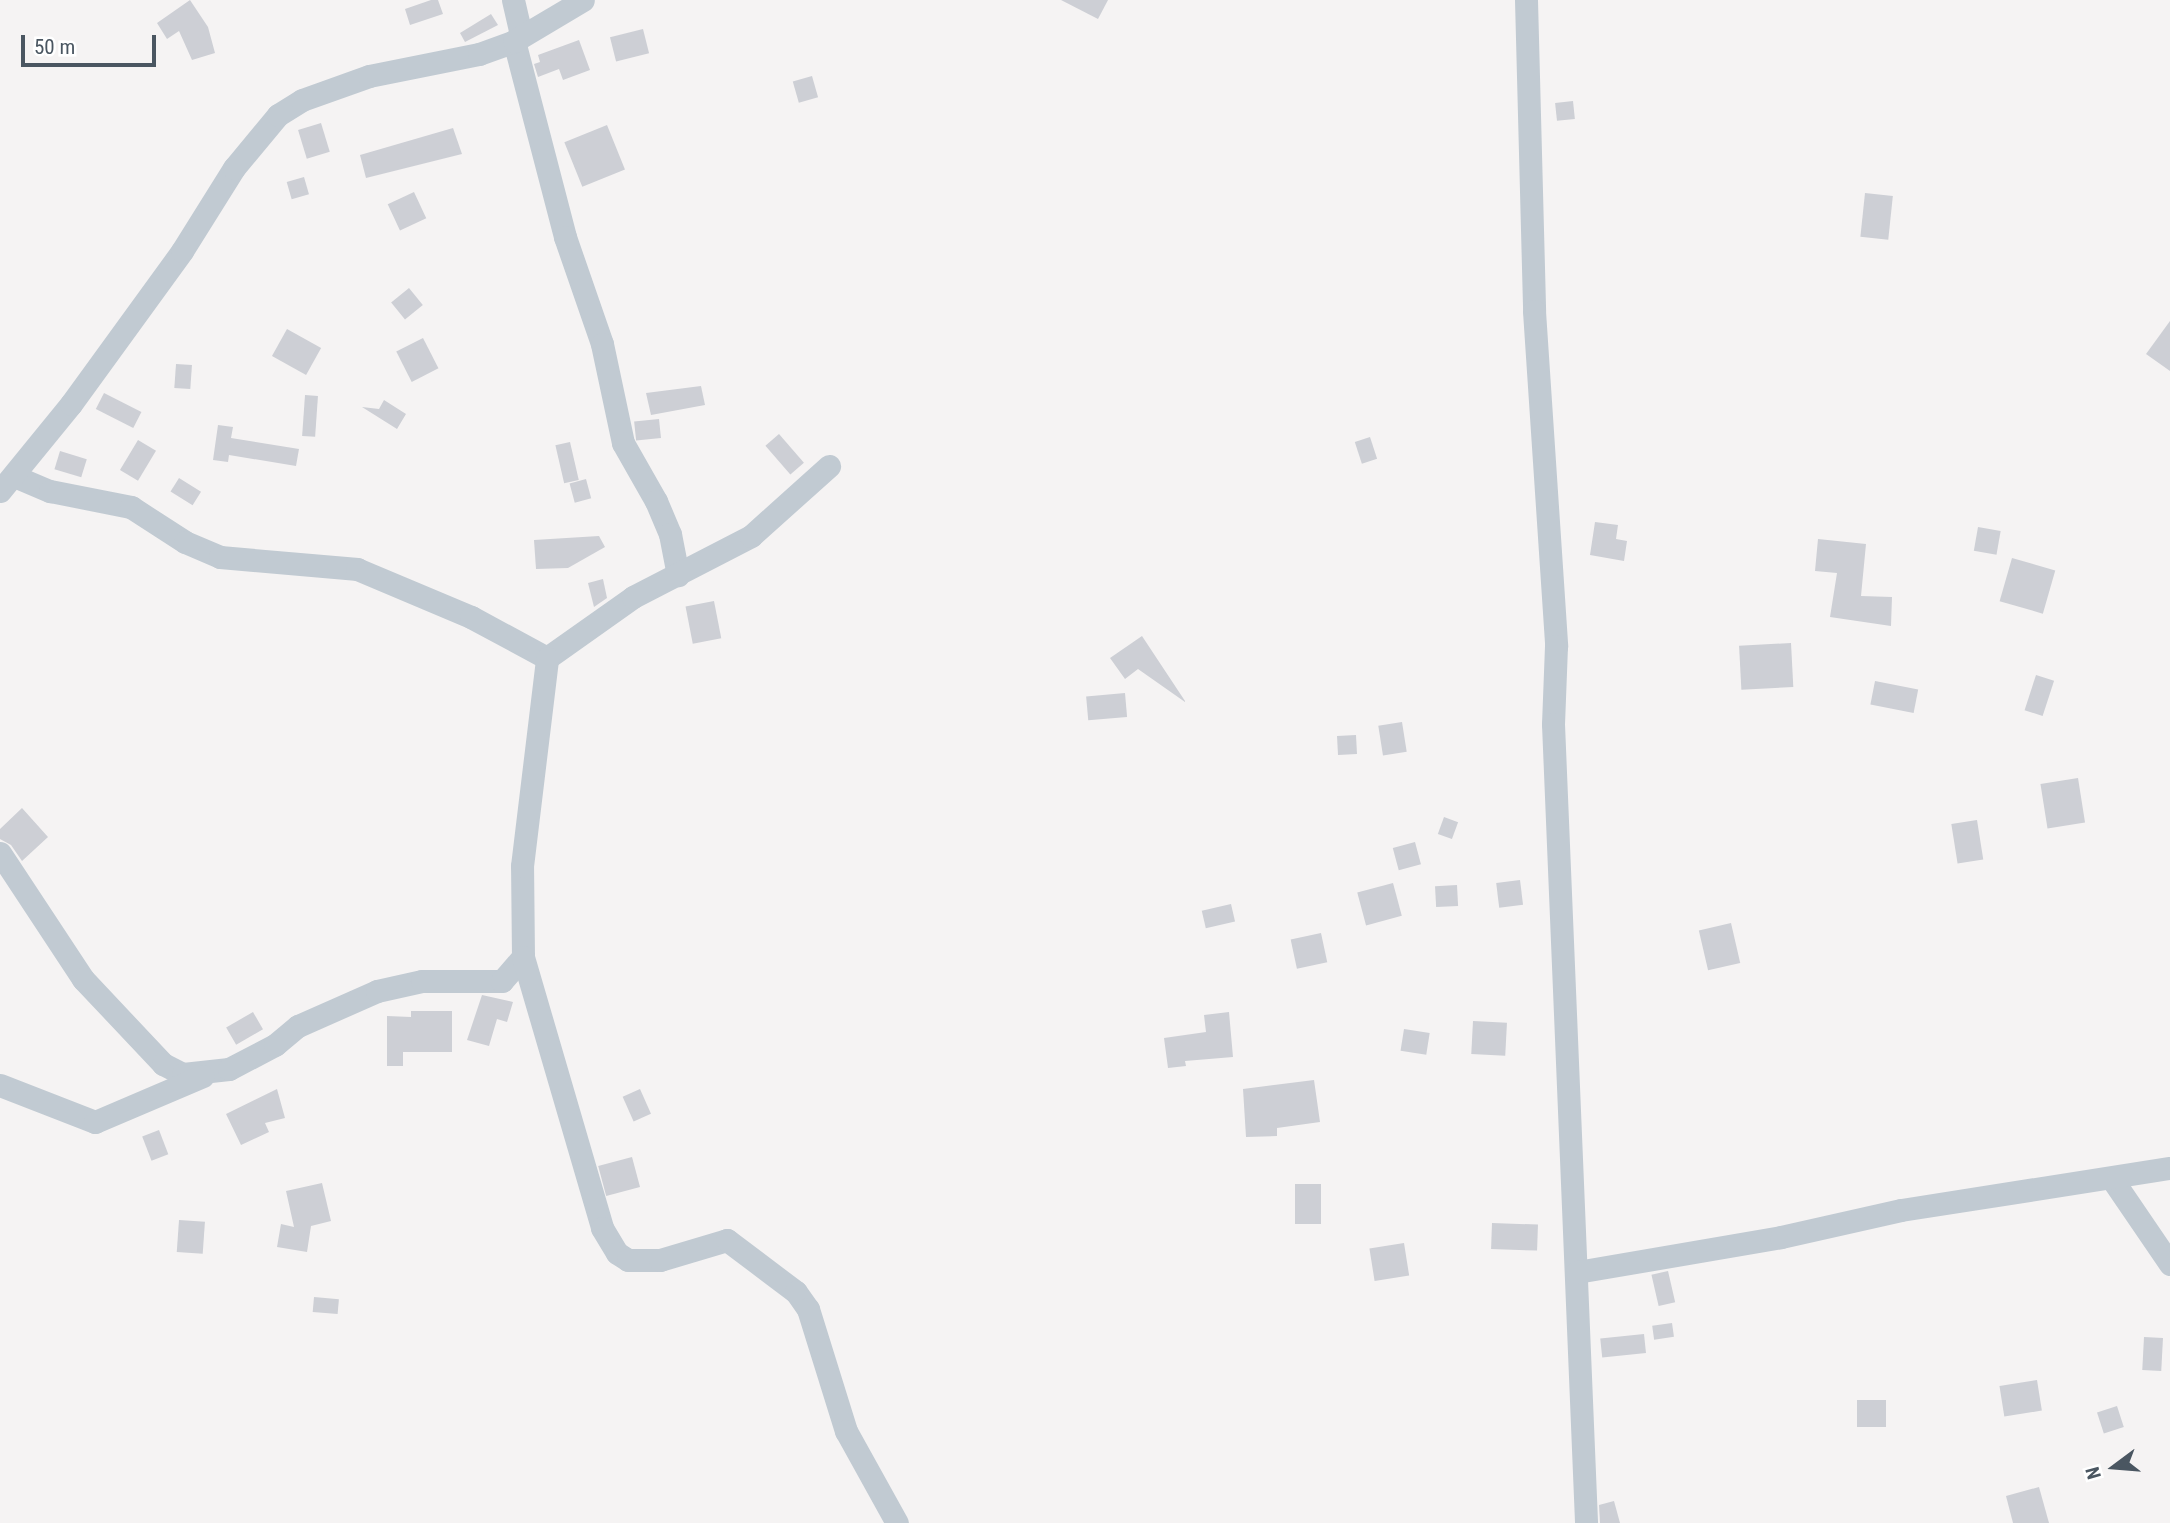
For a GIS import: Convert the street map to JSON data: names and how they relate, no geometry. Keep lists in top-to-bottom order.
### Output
{
  "scale_bar": "50 m",
  "north": "left"
}
